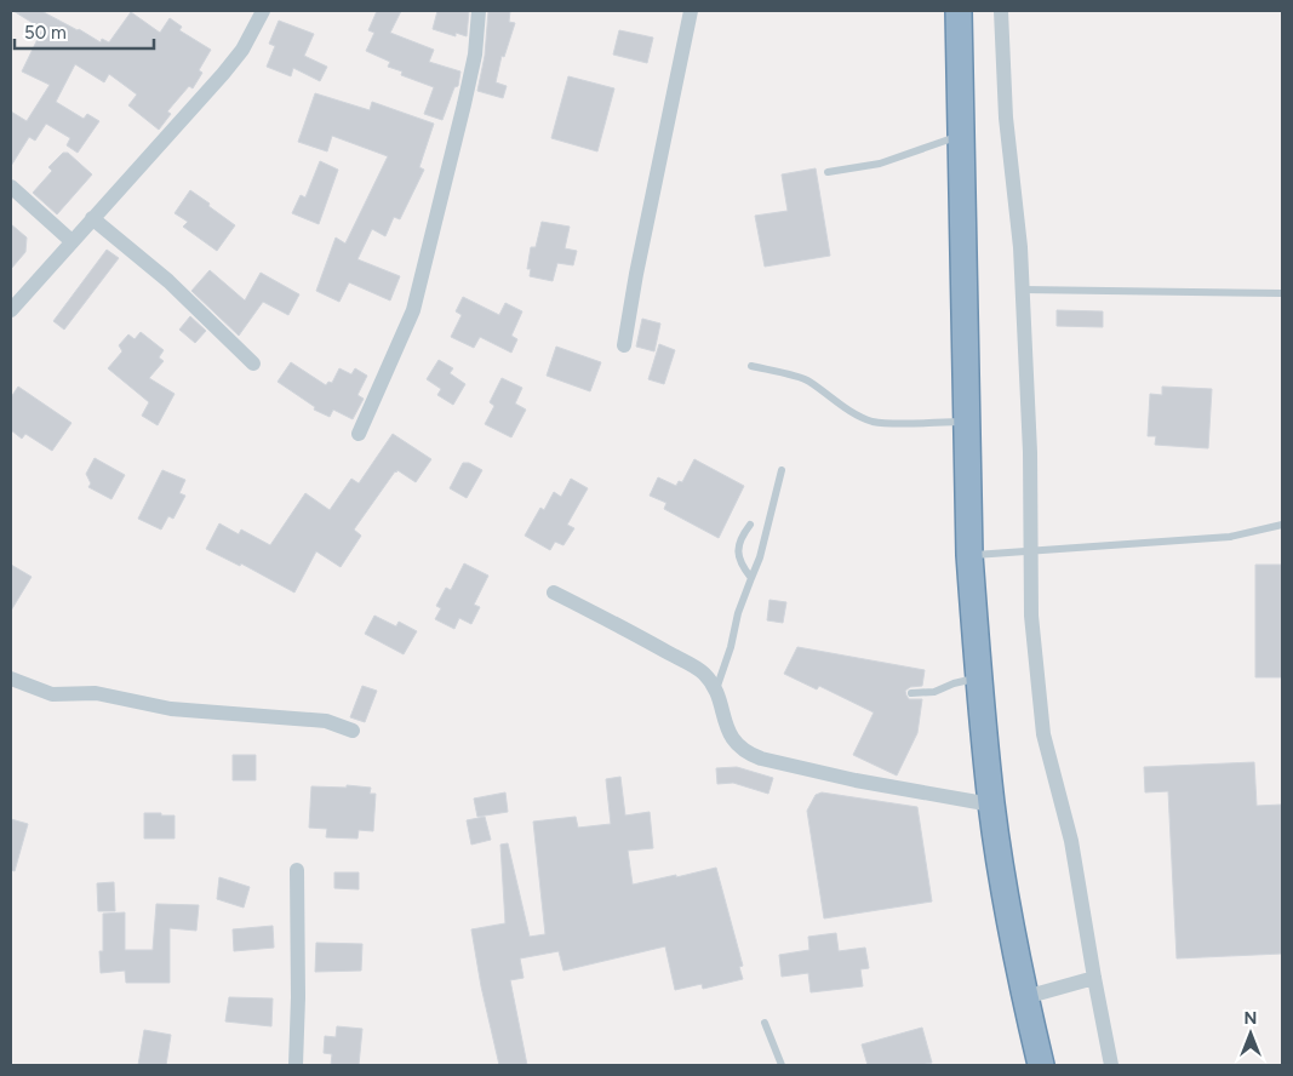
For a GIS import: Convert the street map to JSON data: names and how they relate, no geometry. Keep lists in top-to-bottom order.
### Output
{
  "scale_bar": "50 m",
  "north": "top"
}
